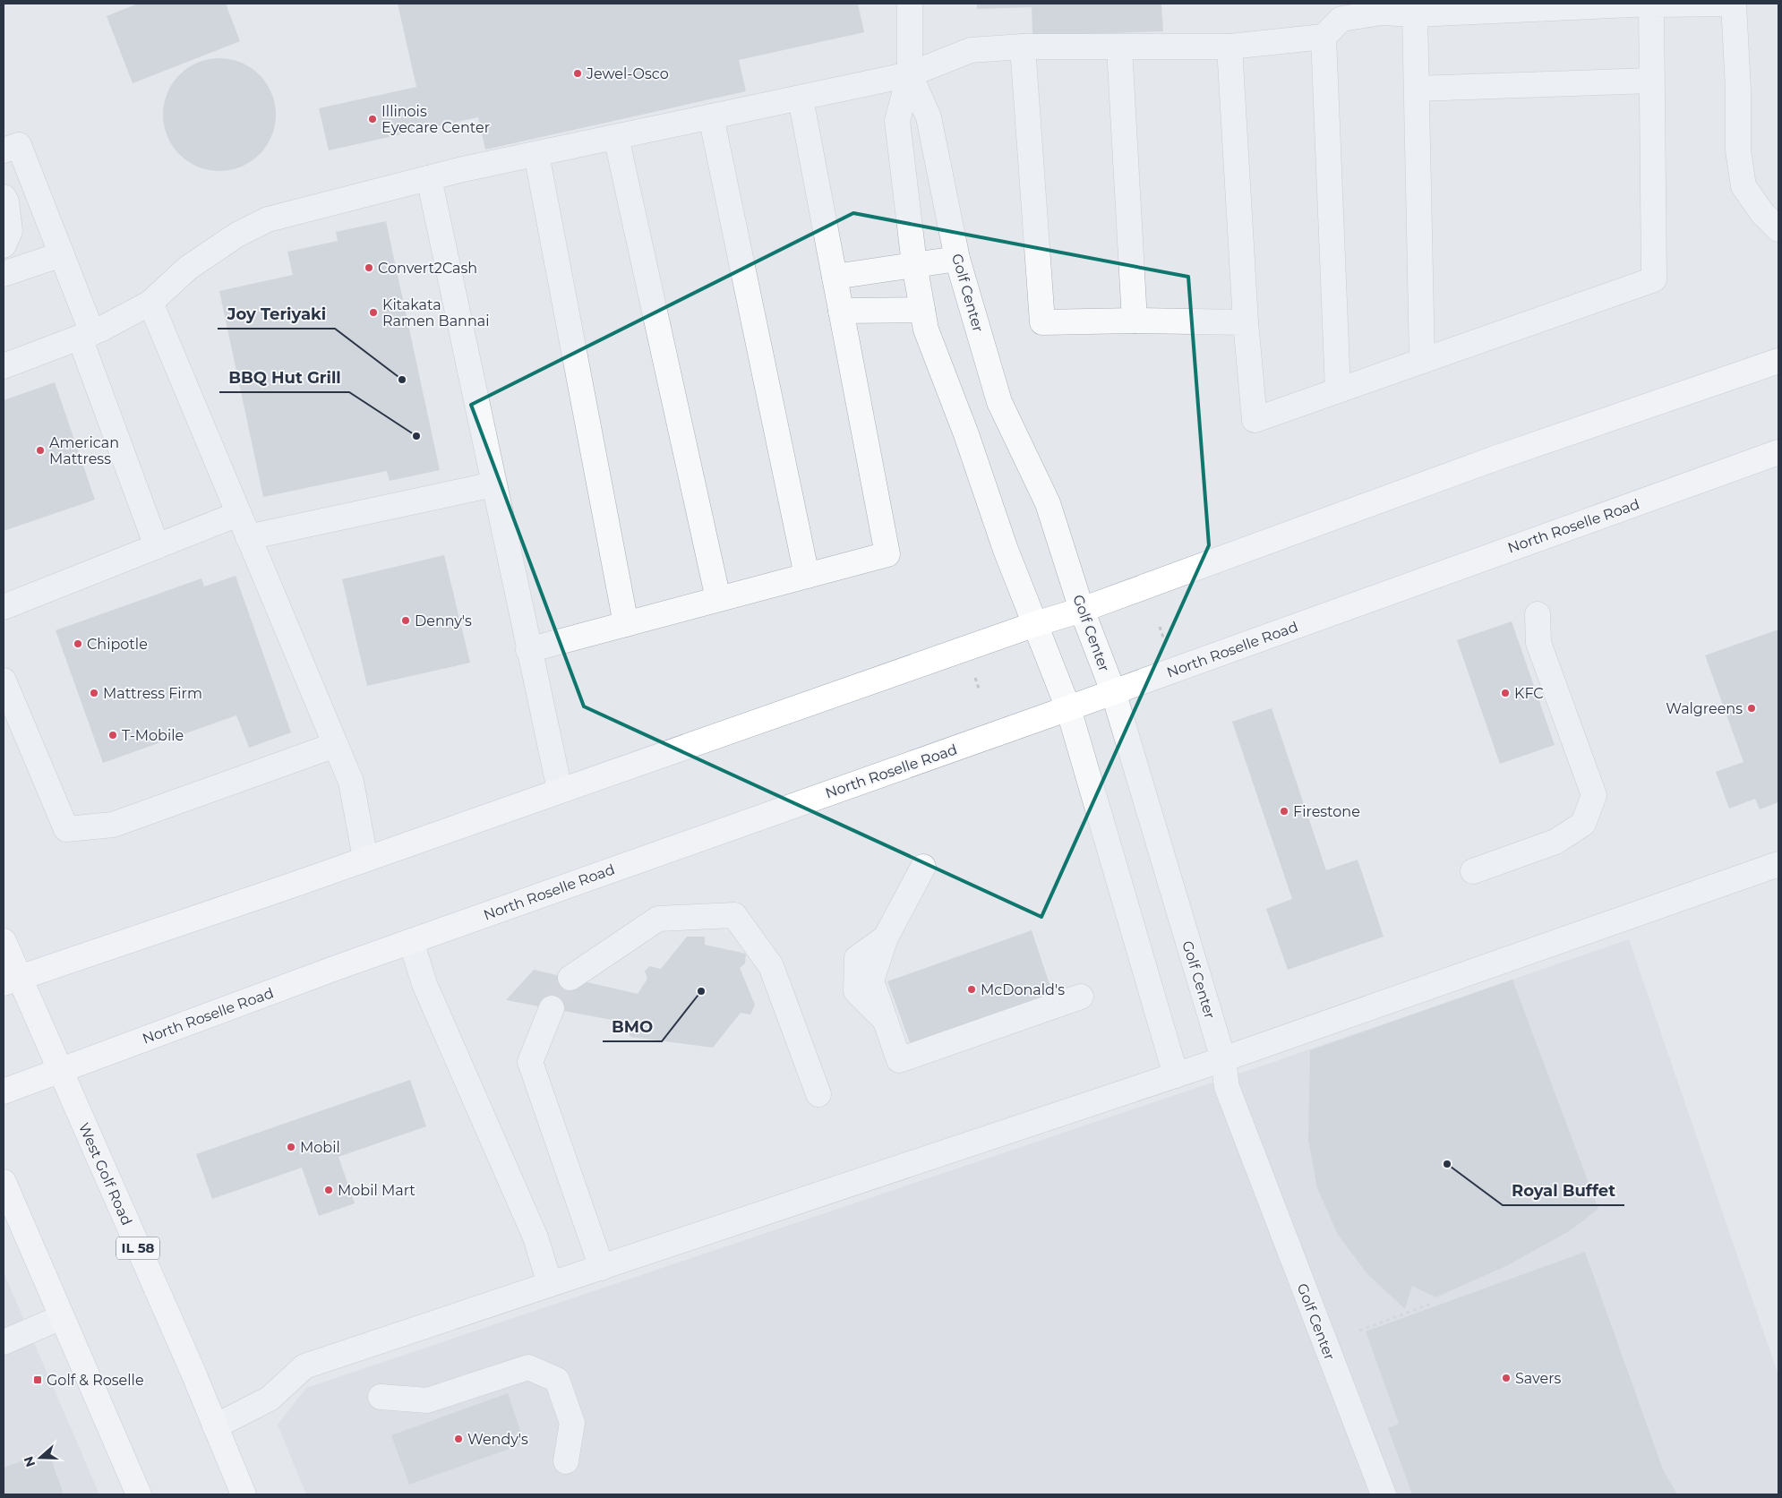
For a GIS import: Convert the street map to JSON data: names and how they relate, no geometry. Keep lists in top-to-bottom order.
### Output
{
  "streets": {
    "main road": ["North Roselle Road", "West Golf Road", "IL 58"],
    "lane": ["Golf Center"]
  },
  "crossings": [
    ["Golf Center", "North Roselle Road"],
    ["North Roselle Road", "West Golf Road"],
    ["West Golf Road", "IL 58"]
  ],
  "places": {
    "other": [
      "Jewel-Osco",
      "Illinois Eyecare Center",
      "Convert2Cash",
      "Kitakata Ramen Bannai",
      "Joy Teriyaki",
      "BBQ Hut Grill",
      "American Mattress",
      "Denny's",
      "Chipotle",
      "Mattress Firm",
      "KFC",
      "Walgreens",
      "T-Mobile",
      "Firestone",
      "McDonald's",
      "BMO",
      "Mobil",
      "Royal Buffet",
      "Mobil Mart",
      "Savers",
      "Wendy's"
    ],
    "transit": ["Golf & Roselle"]
  },
  "north": "left"
}
